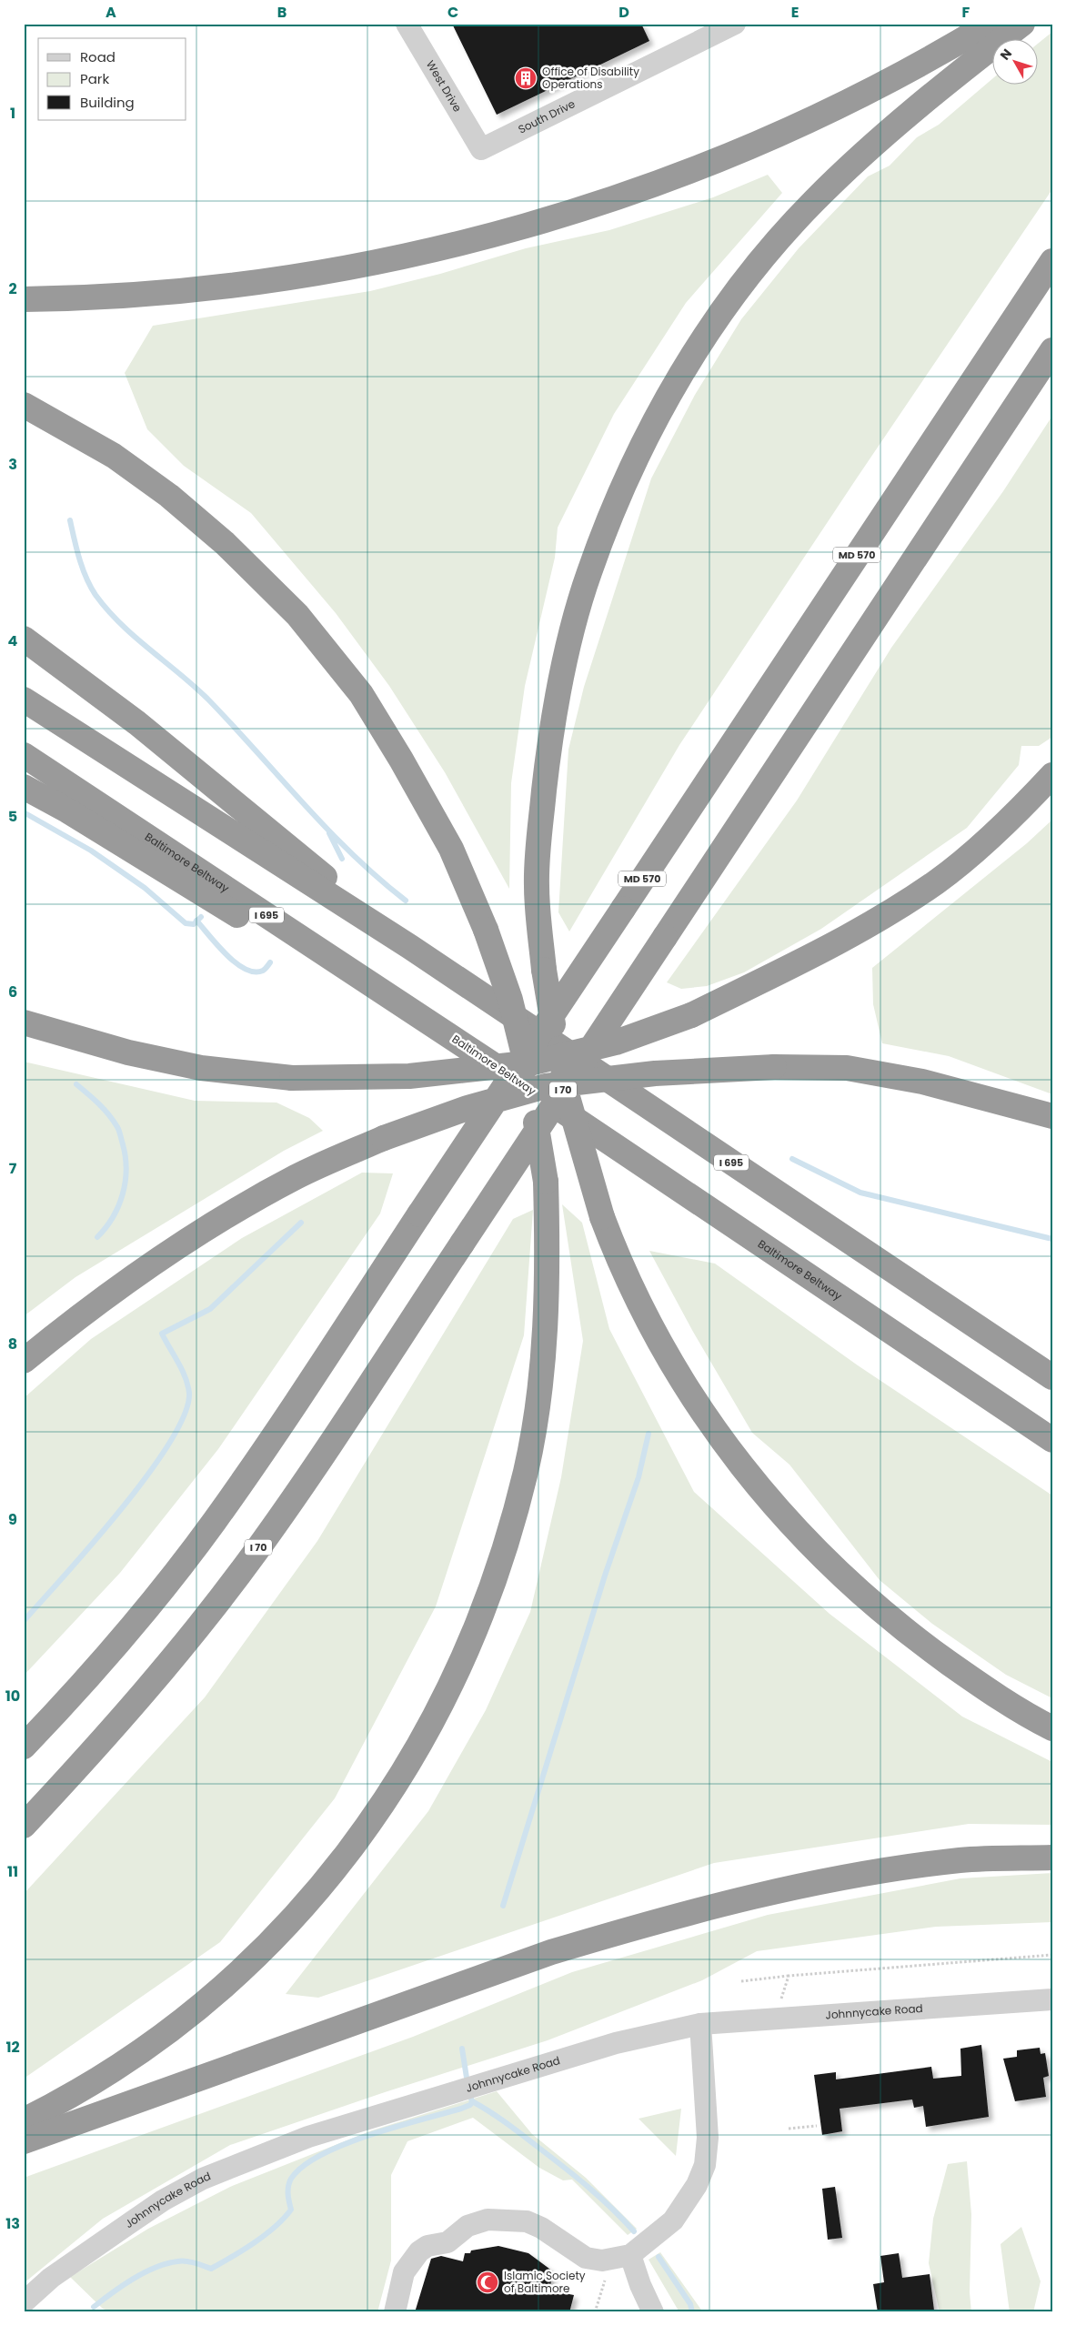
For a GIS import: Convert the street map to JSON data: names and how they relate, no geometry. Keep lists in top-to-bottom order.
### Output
{
  "streets": {
    "highway": [
      "MD 570",
      "Baltimore Beltway",
      "I 695",
      "I 70"
    ],
    "street": ["West Drive", "South Drive", "Johnnycake Road"]
  },
  "crossings": [
    ["West Drive", "South Drive"]
  ],
  "places": {
    "building": ["Office of Disability Operations"],
    "mosque": ["Islamic Society of Baltimore"]
  },
  "legend": ["Road", "Park", "Building"],
  "north": "top left",
  "grid": {
    "columns": [
      "A",
      "B",
      "C",
      "D",
      "E",
      "F"
    ],
    "rows": [
      "1",
      "2",
      "3",
      "4",
      "5",
      "6",
      "7",
      "8",
      "9",
      "10",
      "11",
      "12",
      "13"
    ]
  }
}
